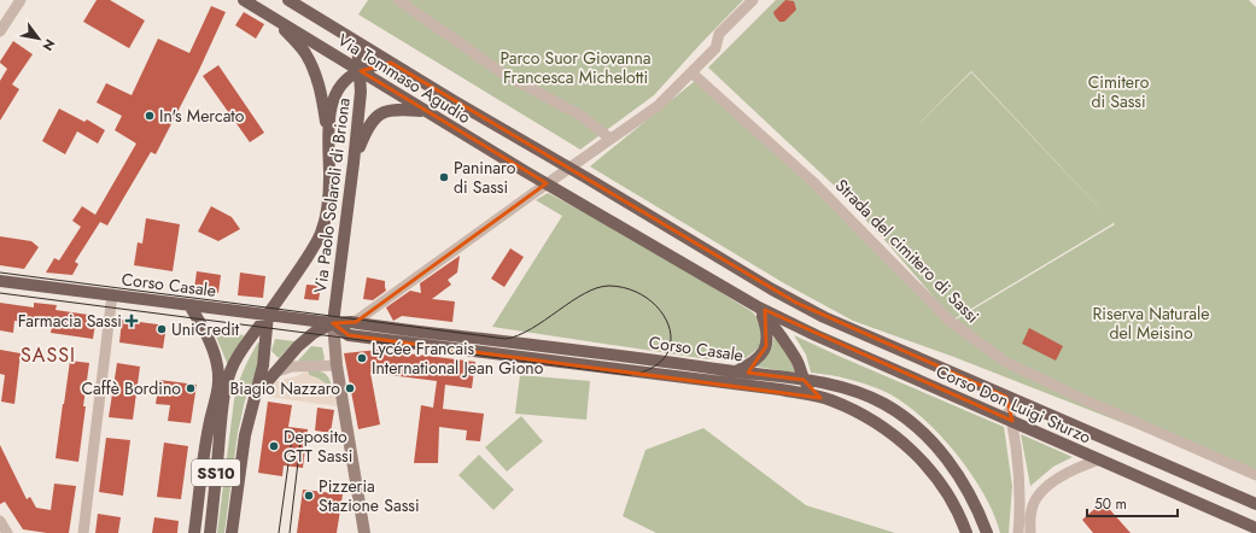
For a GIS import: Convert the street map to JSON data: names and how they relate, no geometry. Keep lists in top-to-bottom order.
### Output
{
  "streets": {
    "main road": [
      "Via Tommaso Agudio",
      "Via Paolo Solaroli di Briona",
      "Corso Casale",
      "Corso Don Luigi Sturzo",
      "SS10"
    ],
    "street": ["Strada del cimitero di Sassi"]
  },
  "crossings": [
    ["Via Tommaso Agudio", "Via Paolo Solaroli di Briona"],
    ["Via Tommaso Agudio", "Corso Don Luigi Sturzo"],
    ["Via Paolo Solaroli di Briona", "Corso Casale"],
    ["Via Paolo Solaroli di Briona", "SS10"],
    ["Corso Casale", "SS10"]
  ],
  "districts": ["SASSI"],
  "parks": ["Parco Suor Giovanna Francesca Michelotti", "Cimitero di Sassi", "Riserva Naturale del Meisino"],
  "places": {
    "other": [
      "In's Mercato",
      "Paninaro di Sassi",
      "UniCredit",
      "Lycée Francais International Jean Giono",
      "Caffè Bordino",
      "Biagio Nazzaro",
      "Deposito GTT Sassi",
      "Pizzeria Stazione Sassi"
    ],
    "health": ["Farmacia Sassi"]
  },
  "scale_bar": "50 m",
  "north": "bottom right"
}
